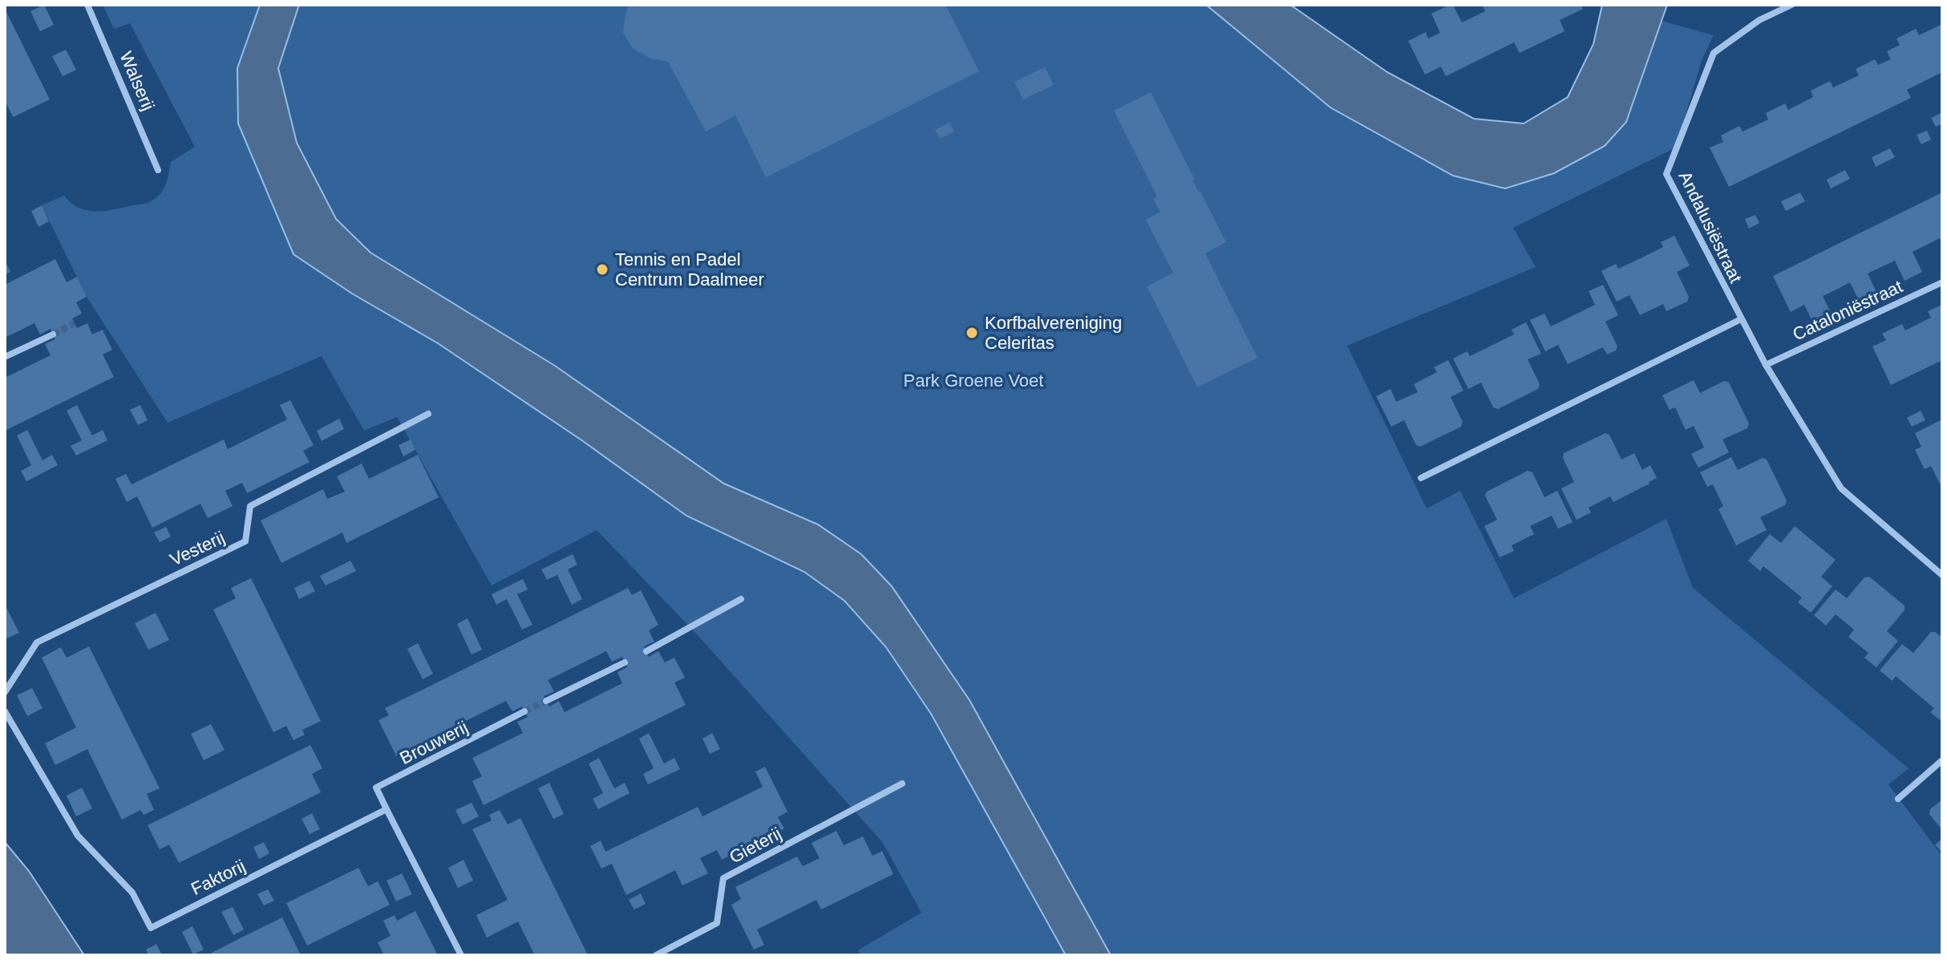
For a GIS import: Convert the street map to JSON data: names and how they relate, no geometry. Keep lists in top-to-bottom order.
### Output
{
  "streets": {
    "street": [
      "Walserij",
      "Andalusiëstraat",
      "Cataloniëstraat",
      "Vesterij",
      "Brouwerij",
      "Gieterij",
      "Faktorij"
    ]
  },
  "crossings": [
    ["Andalusiëstraat", "Cataloniëstraat"],
    ["Brouwerij", "Faktorij"]
  ],
  "parks": ["Park Groene Voet"],
  "places": ["Tennis en Padel Centrum Daalmeer", "Korfbalvereniging Celeritas"]
}
